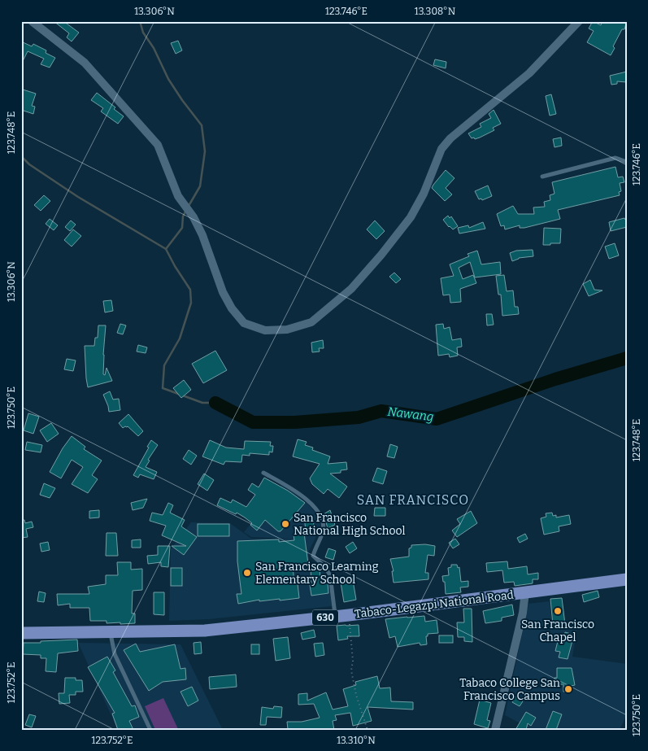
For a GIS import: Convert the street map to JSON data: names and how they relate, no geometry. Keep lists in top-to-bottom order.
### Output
{
  "streets": {
    "main road": ["Tabaco-Legazpi National Road", "630"]
  },
  "districts": ["SAN FRANCISCO"],
  "water": ["Nawang"],
  "places": [
    "San Francisco National High School",
    "San Francisco Learning Elementary School",
    "San Francisco Chapel",
    "Tabaco College San Francisco Campus"
  ],
  "coordinates": [
    "13.306°N",
    "123.746°E",
    "13.308°N",
    "123.748°E",
    "123.750°E",
    "123.752°E",
    "13.310°N"
  ]
}
